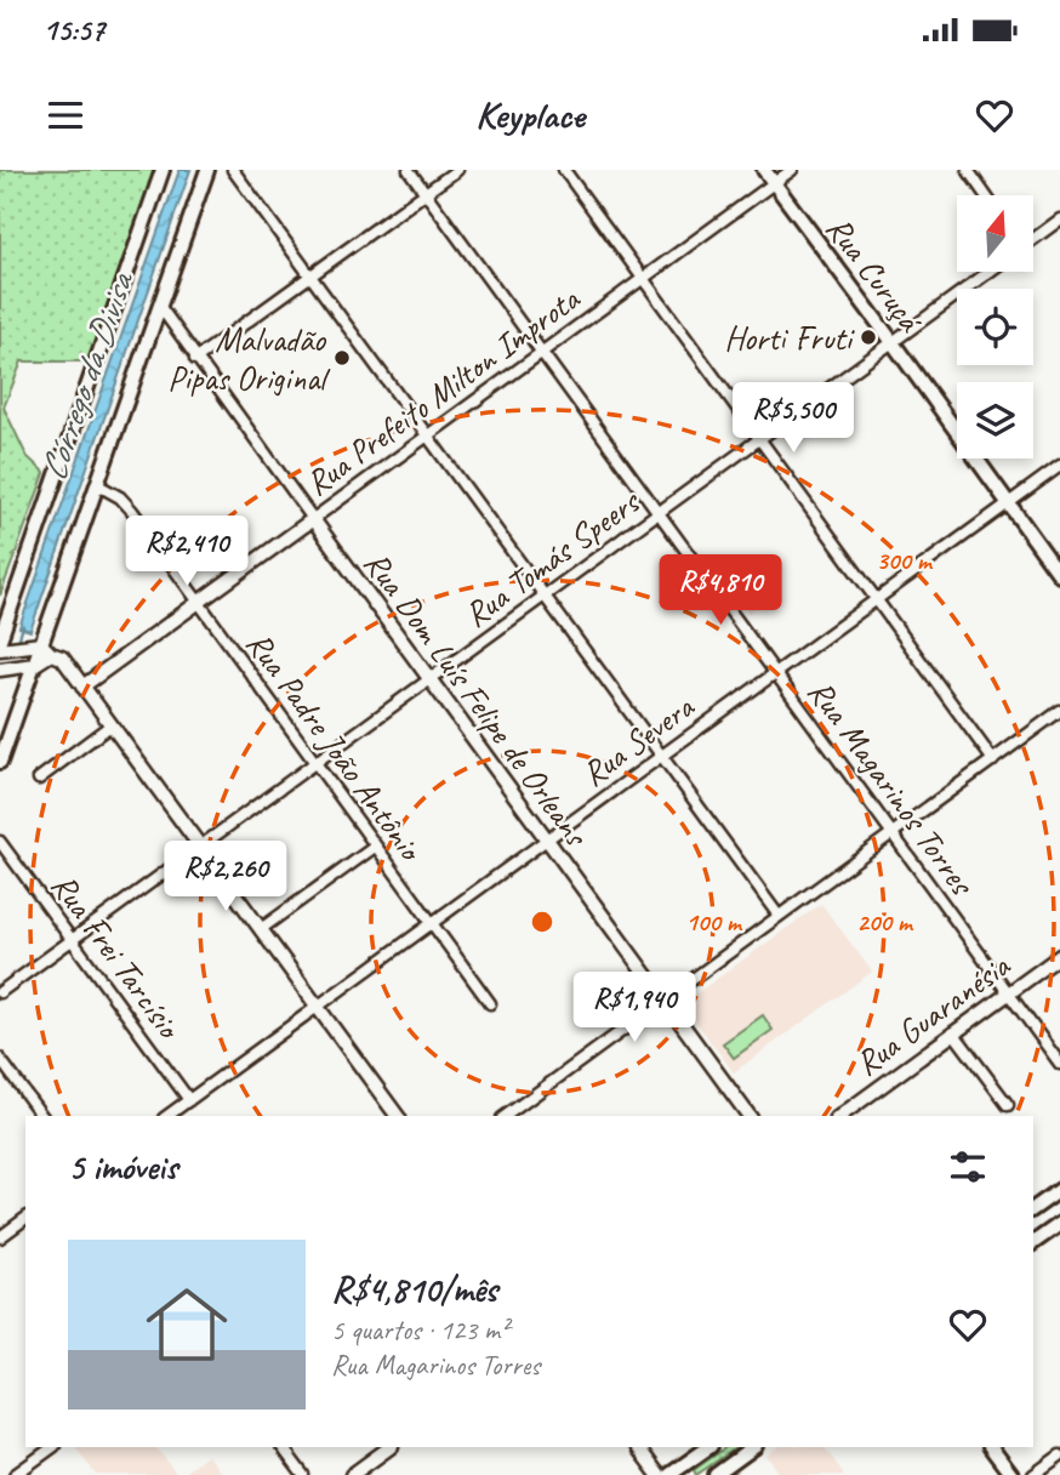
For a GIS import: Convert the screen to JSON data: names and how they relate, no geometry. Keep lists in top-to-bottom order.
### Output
{
  "streets": {
    "main road": ["Rua Curuçá"],
    "street": [
      "Rua Prefeito Milton Improta",
      "Rua Tomás Speers",
      "Rua Dom Luís Felipe de Orleans",
      "Rua Severa",
      "Rua Padre João Antônio",
      "Rua Magarinos Torres",
      "Rua Frei Tarcísio",
      "Rua Guaranésia"
    ]
  },
  "crossings": [
    ["Rua Curuçá", "Rua Prefeito Milton Improta"],
    ["Rua Curuçá", "Rua Tomás Speers"],
    ["Rua Curuçá", "Rua Severa"],
    ["Rua Prefeito Milton Improta", "Rua Dom Luís Felipe de Orleans"],
    ["Rua Prefeito Milton Improta", "Rua Padre João Antônio"],
    ["Rua Prefeito Milton Improta", "Rua Magarinos Torres"],
    ["Rua Tomás Speers", "Rua Dom Luís Felipe de Orleans"],
    ["Rua Tomás Speers", "Rua Padre João Antônio"],
    ["Rua Tomás Speers", "Rua Magarinos Torres"],
    ["Rua Tomás Speers", "Rua Frei Tarcísio"],
    ["Rua Dom Luís Felipe de Orleans", "Rua Severa"],
    ["Rua Severa", "Rua Padre João Antônio"],
    ["Rua Severa", "Rua Magarinos Torres"],
    ["Rua Severa", "Rua Frei Tarcísio"],
    ["Rua Magarinos Torres", "Rua Guaranésia"]
  ],
  "water": ["Córrego da Divisa"],
  "places": ["Horti Fruti", "Malvadão Pipas Original"],
  "north": "top",
  "page": {
    "status": "15:57",
    "header": "Keyplace",
    "price": [
      "R$5,500",
      "R$2,410",
      "R$4,810",
      "R$2,260",
      "R$1,940"
    ],
    "heading": "5 imóveis",
    "list": [
      {
        "name": "R$4,810/mês",
        "note": "5 quartos · 123 m² · Rua Magarinos Torres"
      }
    ]
  },
  "rings": ["300 m", "100 m", "200 m"]
}
